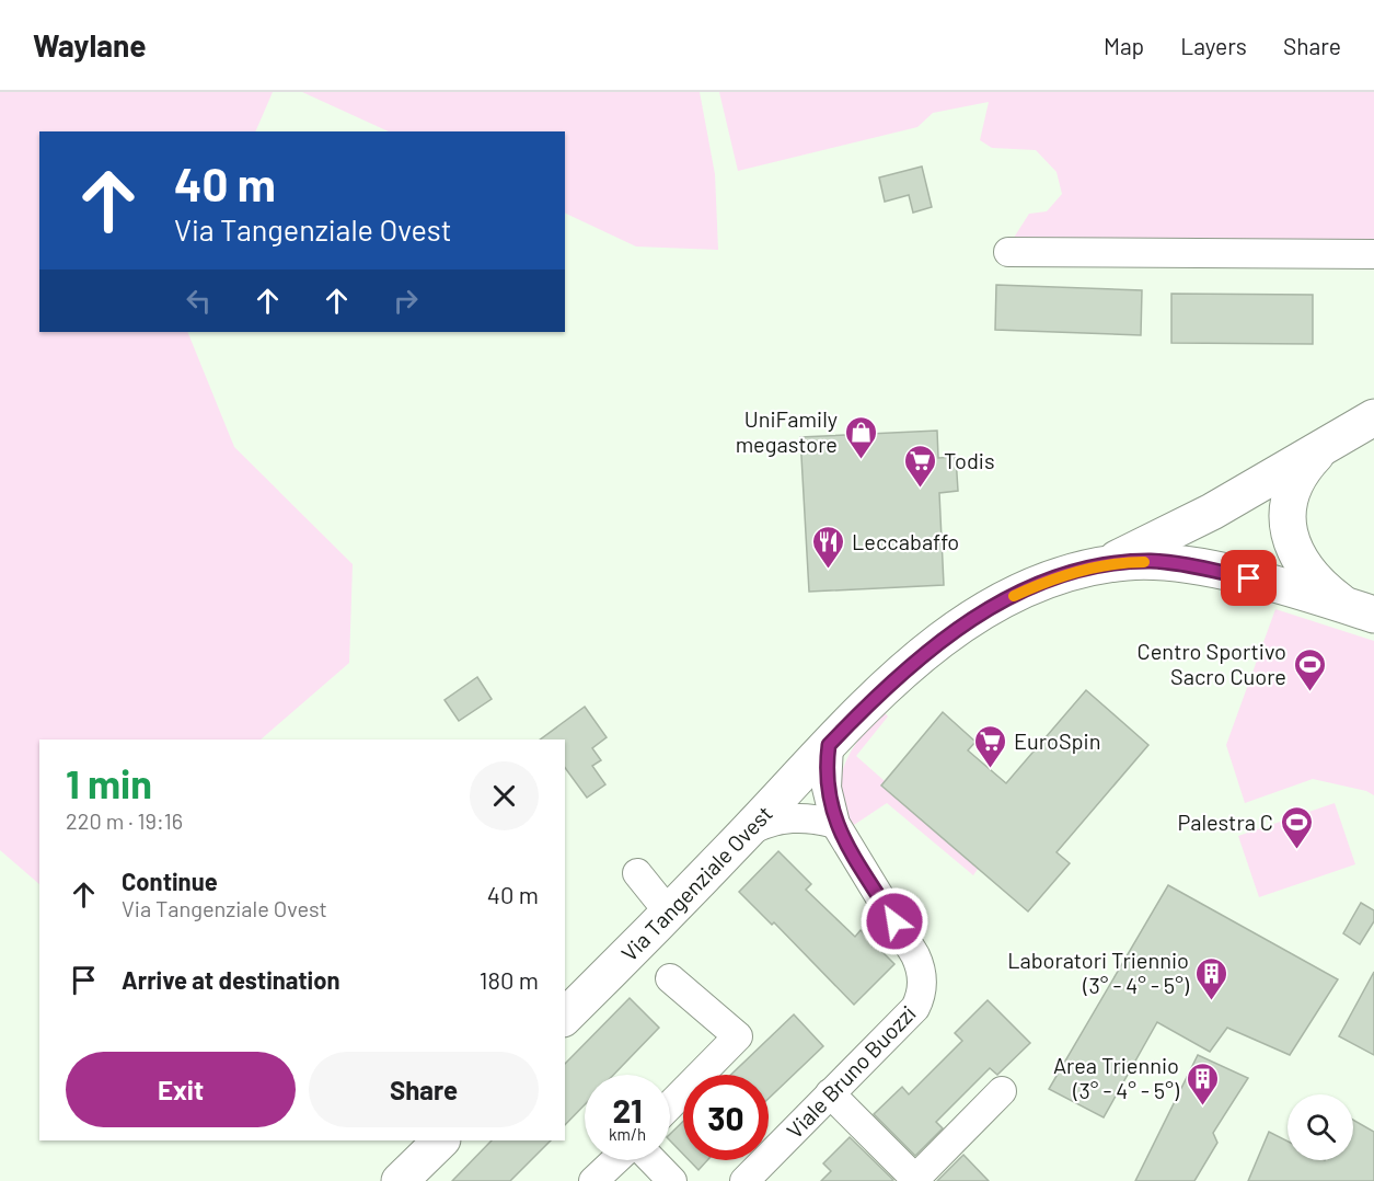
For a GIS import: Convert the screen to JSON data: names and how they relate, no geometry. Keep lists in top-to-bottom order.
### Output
{
  "streets": {
    "main road": ["Via Tangenziale Ovest"],
    "street": ["Viale Bruno Buozzi"]
  },
  "places": {
    "shop": ["UniFamily megastore"],
    "supermarket": ["Todis", "EuroSpin"],
    "restaurant": ["Leccabaffo"],
    "sports": ["Centro Sportivo Sacro Cuore", "Palestra C"],
    "building": ["Laboratori Triennio (3° - 4° - 5°)", "Area Triennio (3° - 4° - 5°)"]
  },
  "page": {
    "header": "Waylane",
    "nav": ["Map", "Layers", "Share"],
    "turn": ["40 m", "Via Tangenziale Ovest"],
    "heading": ["1 min", "220 m · 19:16"],
    "list": [
      {
        "name": "Continue",
        "note": "Via Tangenziale Ovest",
        "value": "40 m"
      },
      {
        "name": "Arrive at destination",
        "value": "180 m"
      }
    ],
    "buttons": ["Exit", "Share"],
    "speed": "21 km/h",
    "limit": "30"
  }
}
